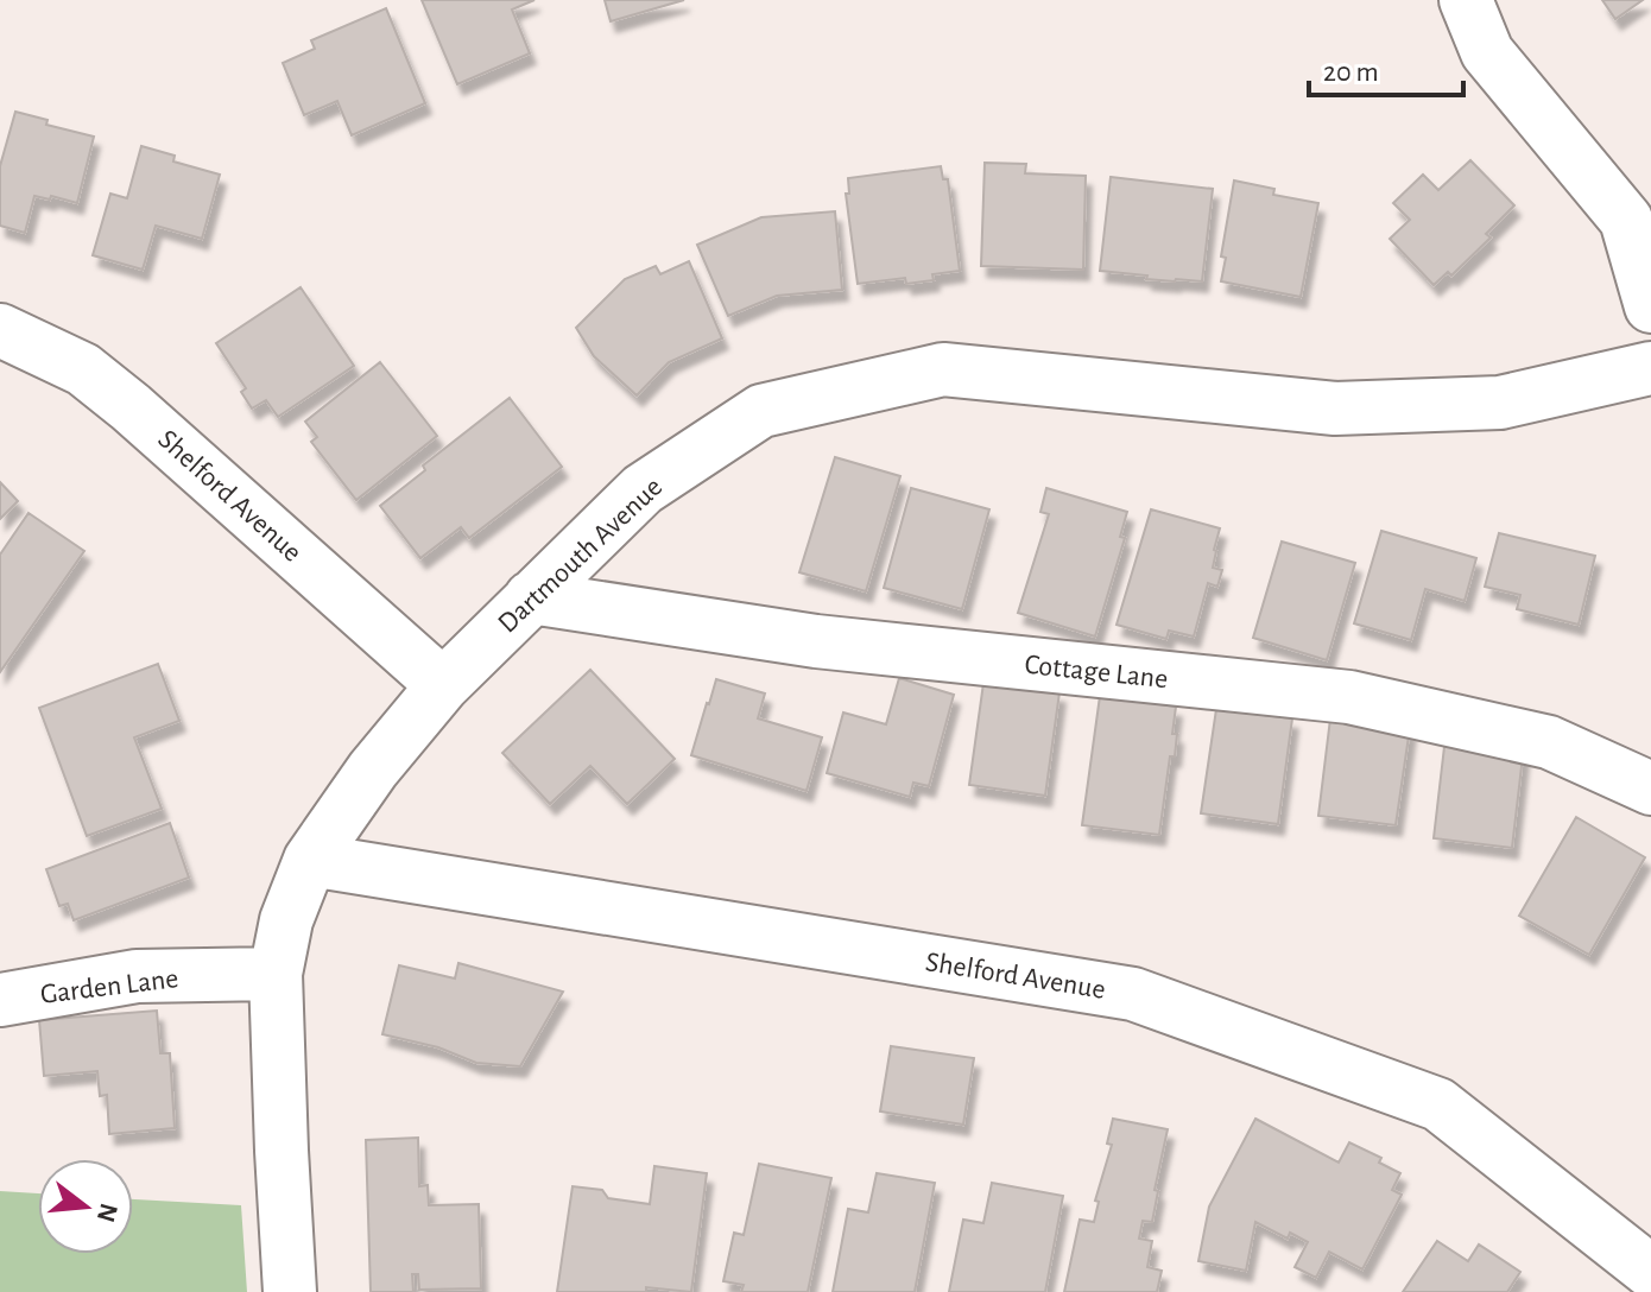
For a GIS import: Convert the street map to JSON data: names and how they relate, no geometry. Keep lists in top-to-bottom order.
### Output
{
  "streets": {
    "street": [
      "Shelford Avenue",
      "Dartmouth Avenue",
      "Cottage Lane",
      "Garden Lane"
    ]
  },
  "crossings": [
    ["Shelford Avenue", "Dartmouth Avenue"],
    ["Dartmouth Avenue", "Cottage Lane"],
    ["Dartmouth Avenue", "Garden Lane"]
  ],
  "scale_bar": "20 m",
  "north": "right"
}
